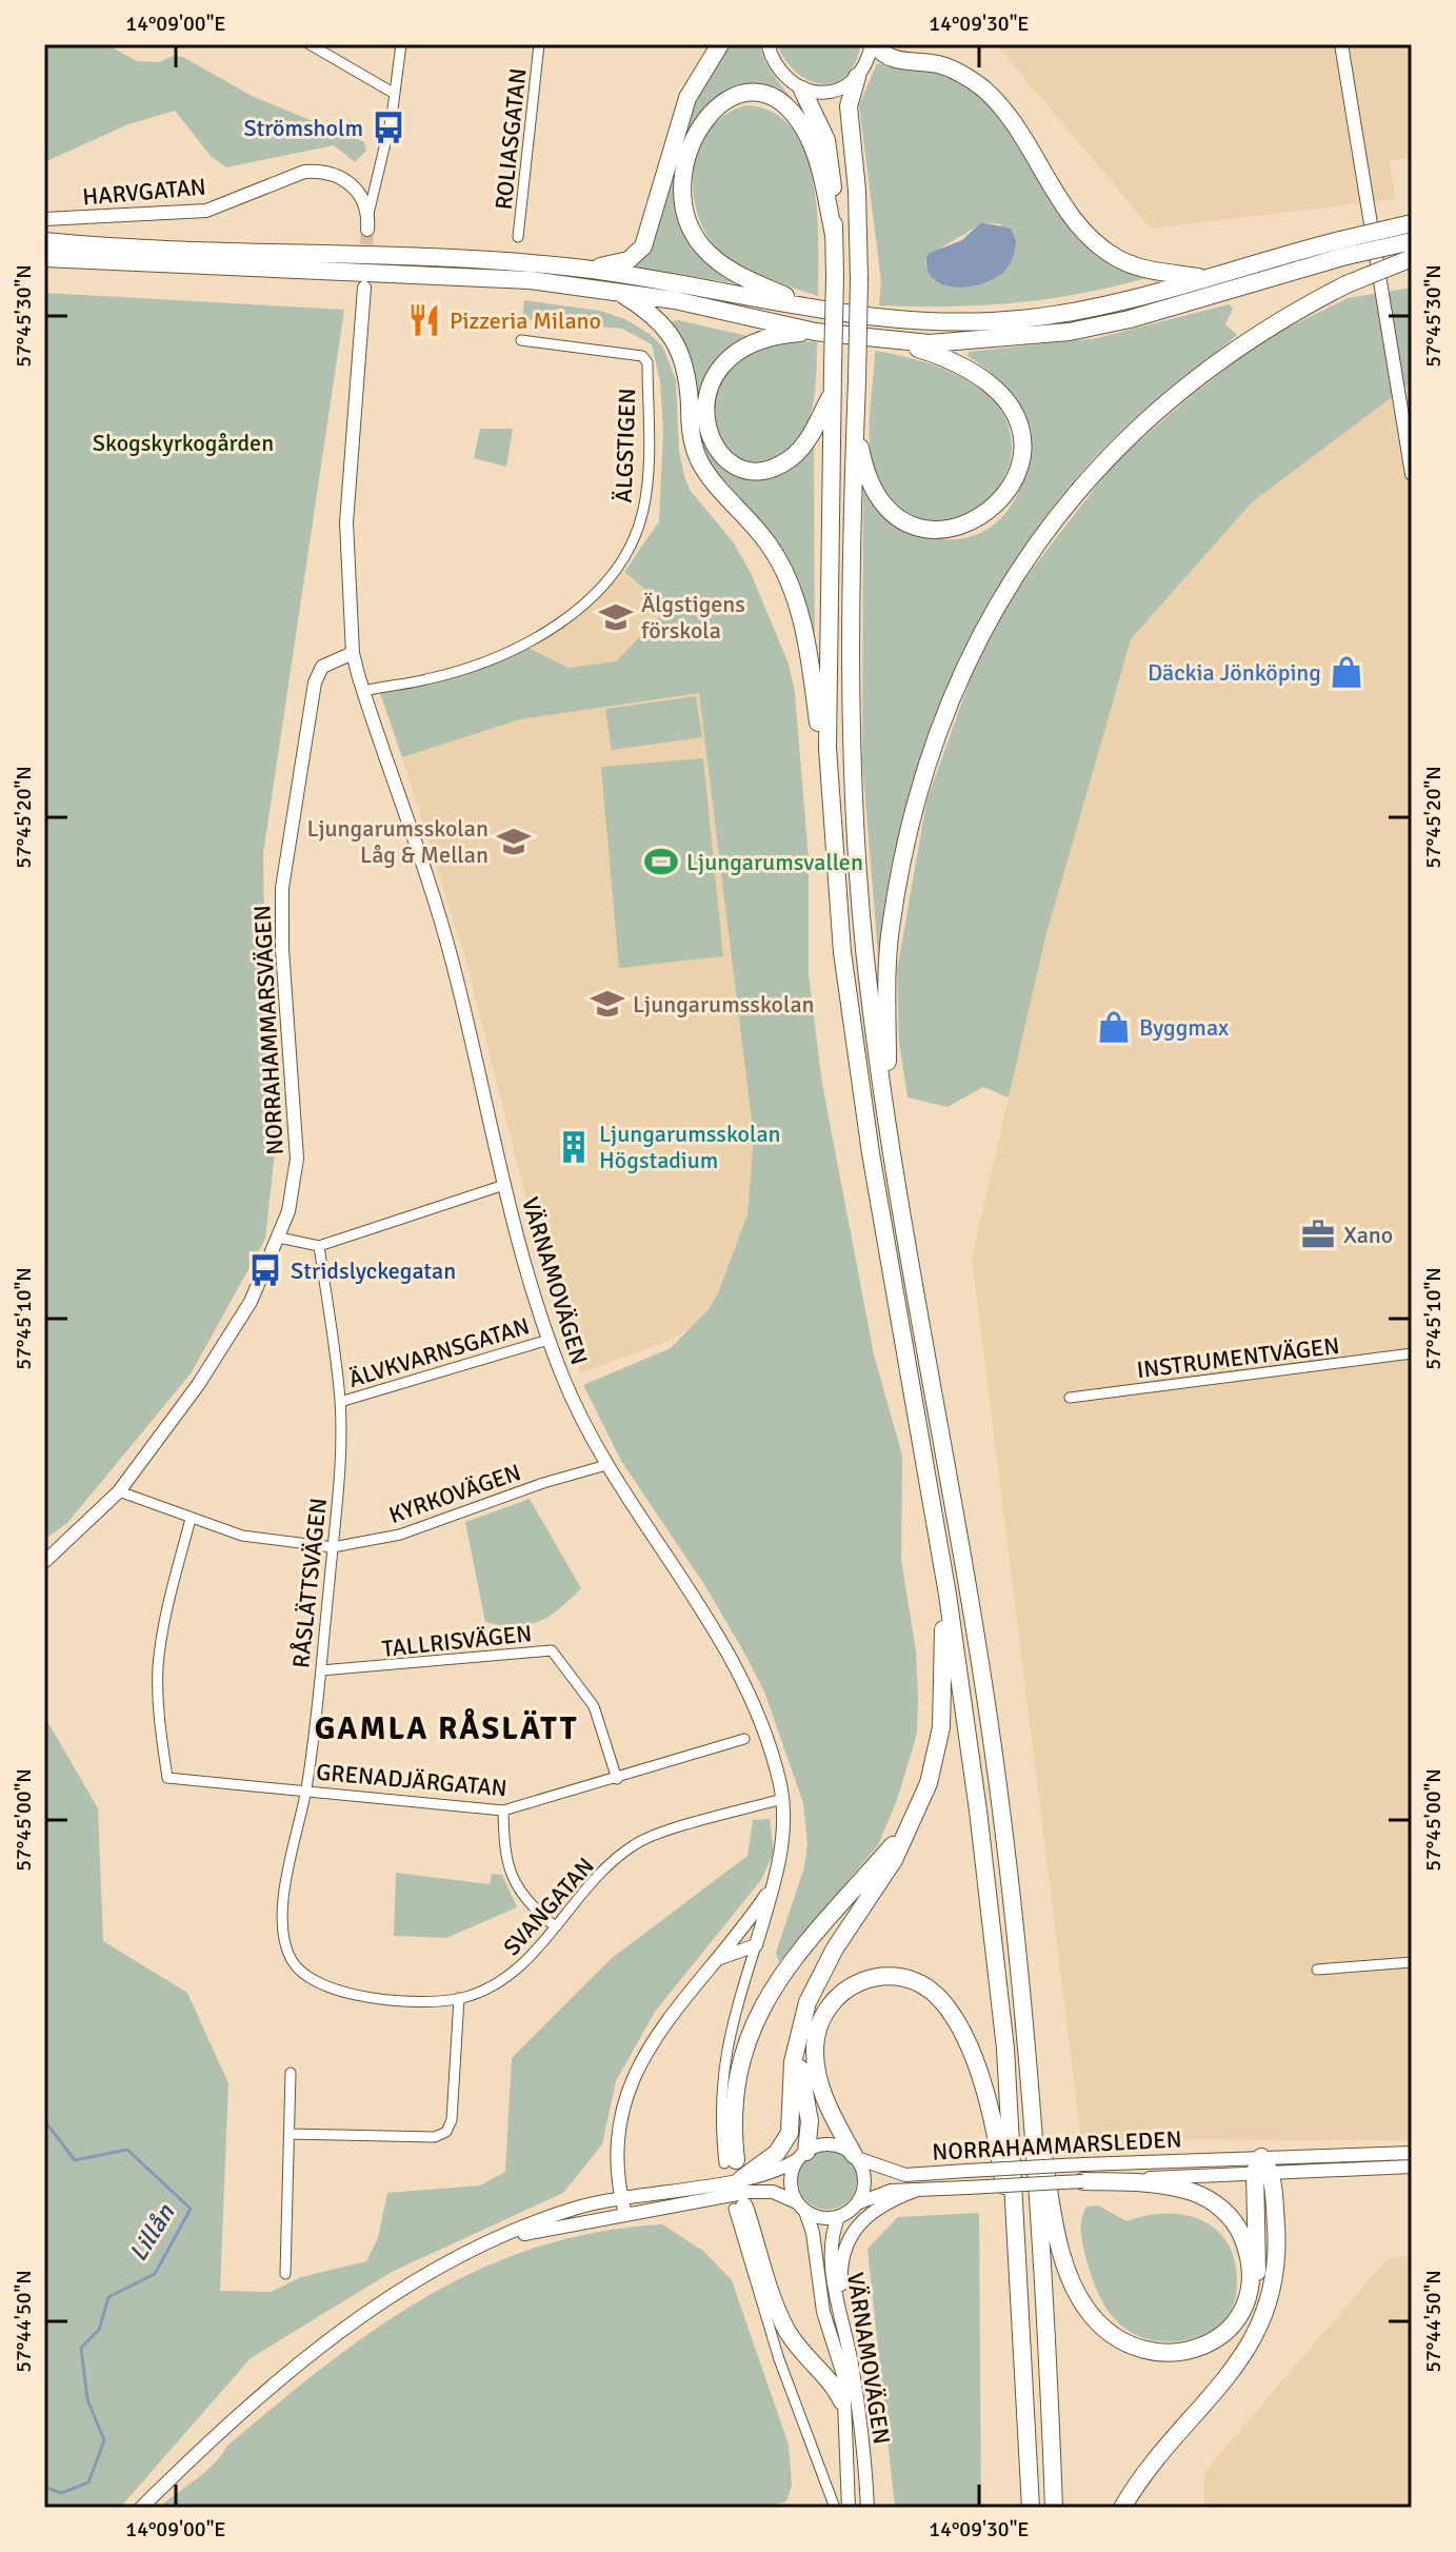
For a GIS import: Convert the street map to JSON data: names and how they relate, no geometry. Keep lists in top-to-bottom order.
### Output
{
  "streets": {
    "street": [
      "ROLIASGATAN",
      "HARVGATAN",
      "ÄLGSTIGEN",
      "NORRAHAMMARSVÄGEN",
      "VÄRNAMOVÄGEN",
      "ÄLVKVARNSGATAN",
      "INSTRUMENTVÄGEN",
      "KYRKOVÄGEN",
      "RÅSLÄTTSVÄGEN",
      "TALLRISVÄGEN",
      "GRENADJÄRGATAN",
      "SVANGATAN",
      "NORRAHAMMARSLEDEN"
    ]
  },
  "crossings": [
    ["ÄLGSTIGEN", "VÄRNAMOVÄGEN"],
    ["NORRAHAMMARSVÄGEN", "VÄRNAMOVÄGEN"],
    ["NORRAHAMMARSVÄGEN", "KYRKOVÄGEN"],
    ["VÄRNAMOVÄGEN", "ÄLVKVARNSGATAN"],
    ["VÄRNAMOVÄGEN", "KYRKOVÄGEN"],
    ["VÄRNAMOVÄGEN", "SVANGATAN"],
    ["VÄRNAMOVÄGEN", "NORRAHAMMARSLEDEN"],
    ["ÄLVKVARNSGATAN", "RÅSLÄTTSVÄGEN"],
    ["KYRKOVÄGEN", "RÅSLÄTTSVÄGEN"],
    ["KYRKOVÄGEN", "GRENADJÄRGATAN"],
    ["RÅSLÄTTSVÄGEN", "TALLRISVÄGEN"],
    ["RÅSLÄTTSVÄGEN", "GRENADJÄRGATAN"],
    ["RÅSLÄTTSVÄGEN", "SVANGATAN"],
    ["TALLRISVÄGEN", "GRENADJÄRGATAN"]
  ],
  "districts": ["GAMLA RÅSLÄTT"],
  "water": ["Lillån"],
  "parks": ["Skogskyrkogården"],
  "places": {
    "bus stop": ["Strömsholm", "Stridslyckegatan"],
    "restaurant": ["Pizzeria Milano"],
    "school or university": ["Älgstigens förskola", "Ljungarumsskolan Låg & Mellan", "Ljungarumsskolan"],
    "shop": ["Däckia Jönköping", "Byggmax"],
    "sports": ["Ljungarumsvallen"],
    "building": ["Ljungarumsskolan Högstadium"],
    "office": ["Xano"]
  },
  "coordinates": [
    "14°09'00\"E",
    "14°09'30\"E",
    "57°45'30\"N",
    "57°45'20\"N",
    "57°45'10\"N",
    "57°45'00\"N",
    "57°44'50\"N"
  ]
}
